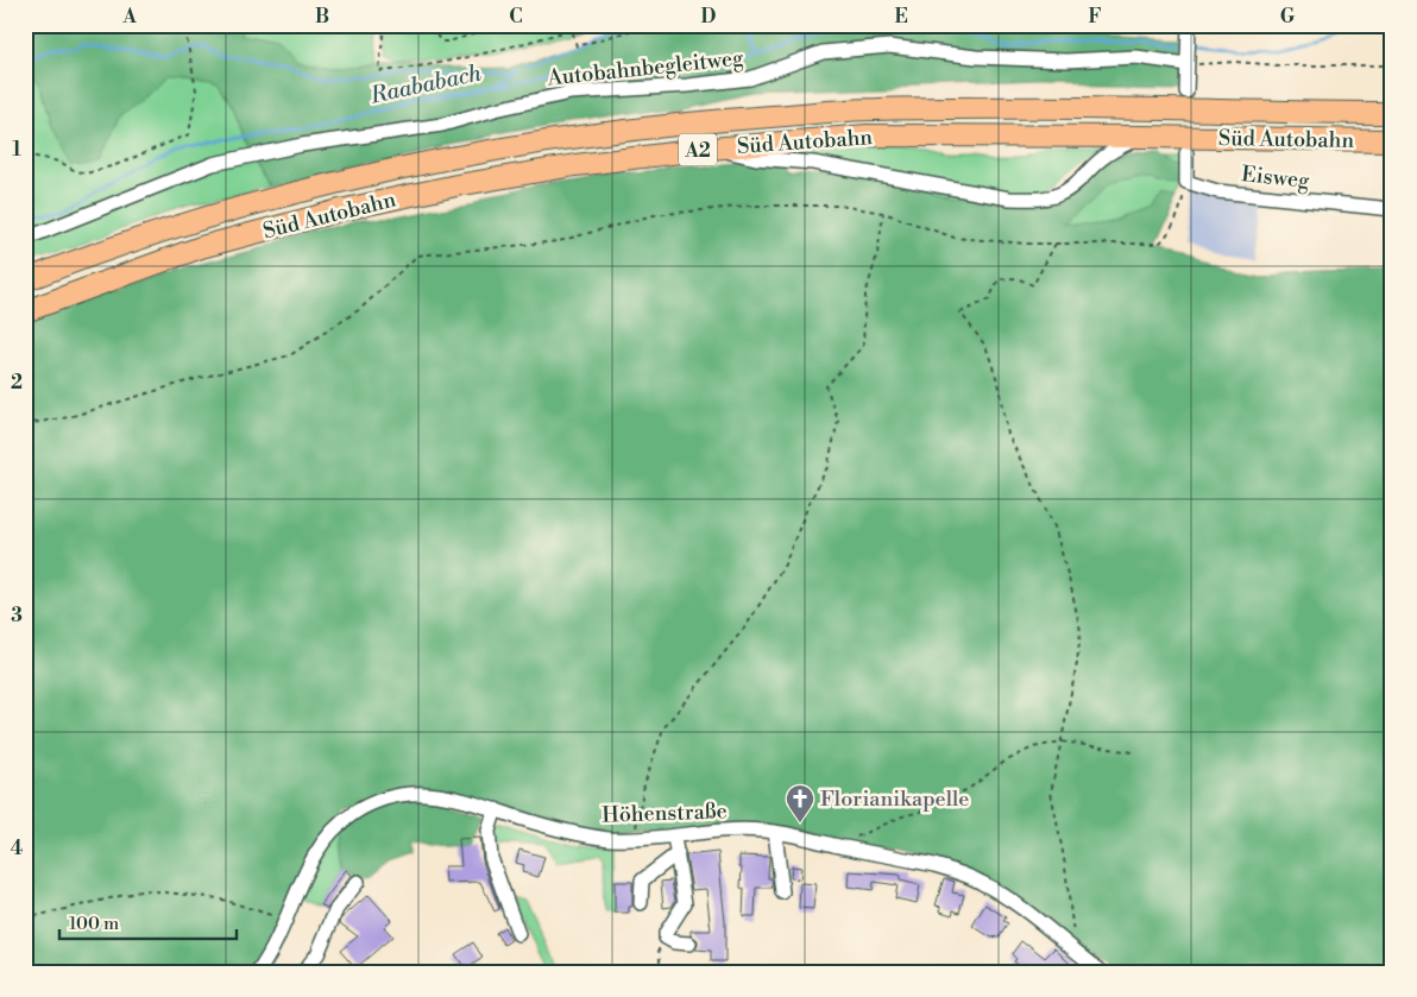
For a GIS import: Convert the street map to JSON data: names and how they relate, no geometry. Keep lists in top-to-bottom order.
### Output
{
  "streets": {
    "highway": ["Süd Autobahn", "A2"],
    "street": ["Autobahnbegleitweg", "Eisweg", "Höhenstraße"]
  },
  "water": ["Raababach"],
  "places": {
    "church": ["Florianikapelle"]
  },
  "scale_bar": "100 m",
  "grid": {
    "columns": [
      "A",
      "B",
      "C",
      "D",
      "E",
      "F",
      "G"
    ],
    "rows": [
      "1",
      "2",
      "3",
      "4"
    ]
  }
}
